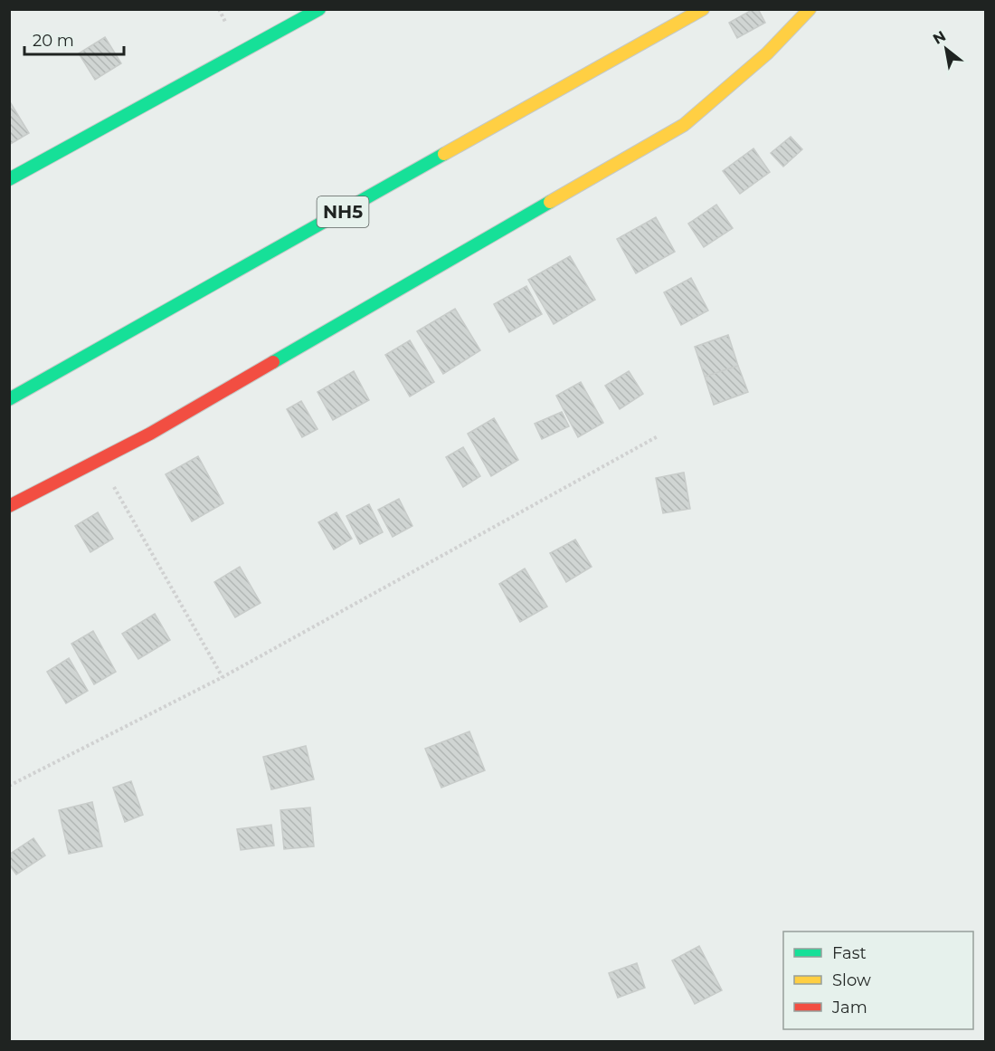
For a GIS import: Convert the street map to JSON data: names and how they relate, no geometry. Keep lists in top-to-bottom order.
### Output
{
  "streets": {
    "main road": ["NH5"]
  },
  "legend": ["Fast", "Slow", "Jam"],
  "scale_bar": "20 m",
  "north": "top left"
}
